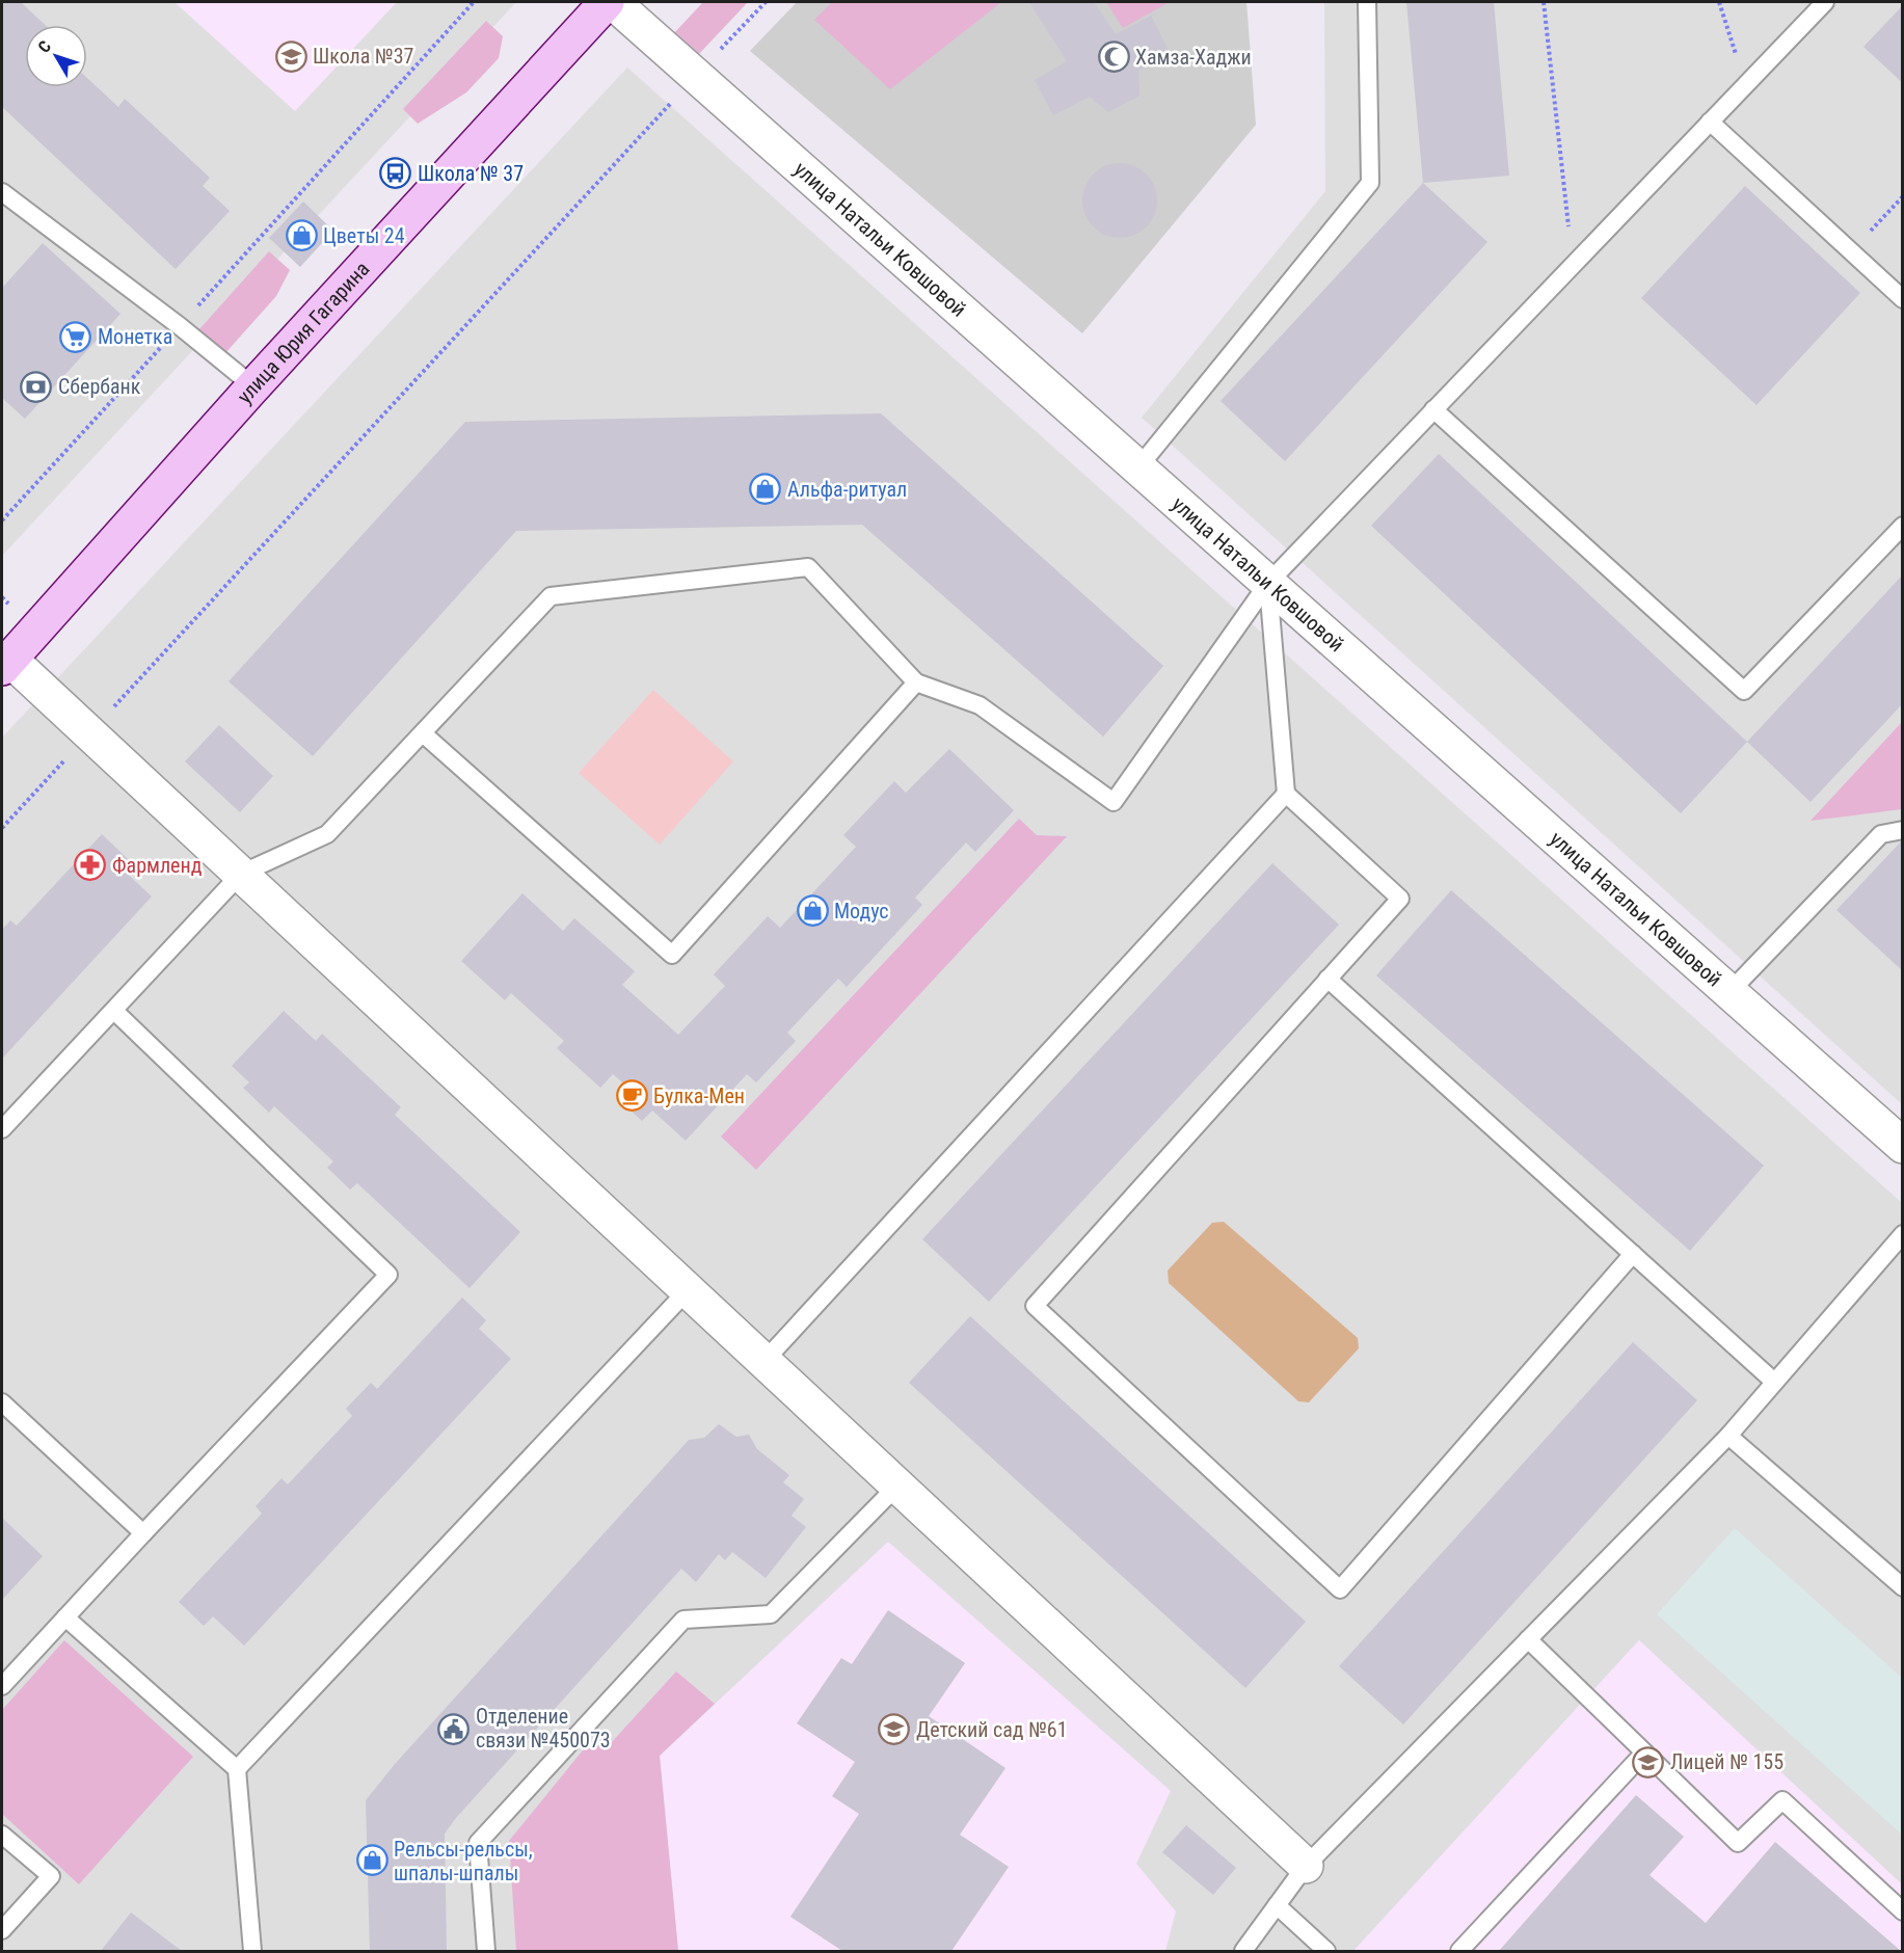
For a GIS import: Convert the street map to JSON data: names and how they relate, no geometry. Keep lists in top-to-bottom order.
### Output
{
  "streets": {
    "main road": ["улица Юрия Гагарина"],
    "street": ["улица Натальи Ковшовой"]
  },
  "places": {
    "school or university": ["Школа №37", "Детский сад №61", "Лицей № 155"],
    "mosque": ["Хамза-Хаджи"],
    "bus stop": ["Школа № 37"],
    "shop": [
      "Цветы 24",
      "Альфа-ритуал",
      "Модус",
      "Рельсы-рельсы, шпалы-шпалы"
    ],
    "supermarket": ["Монетка"],
    "bank": ["Сбербанк"],
    "pharmacy": ["Фармленд"],
    "cafe": ["Булка-Мен"],
    "public building": ["Отделение связи №450073"]
  },
  "north": "top left"
}
